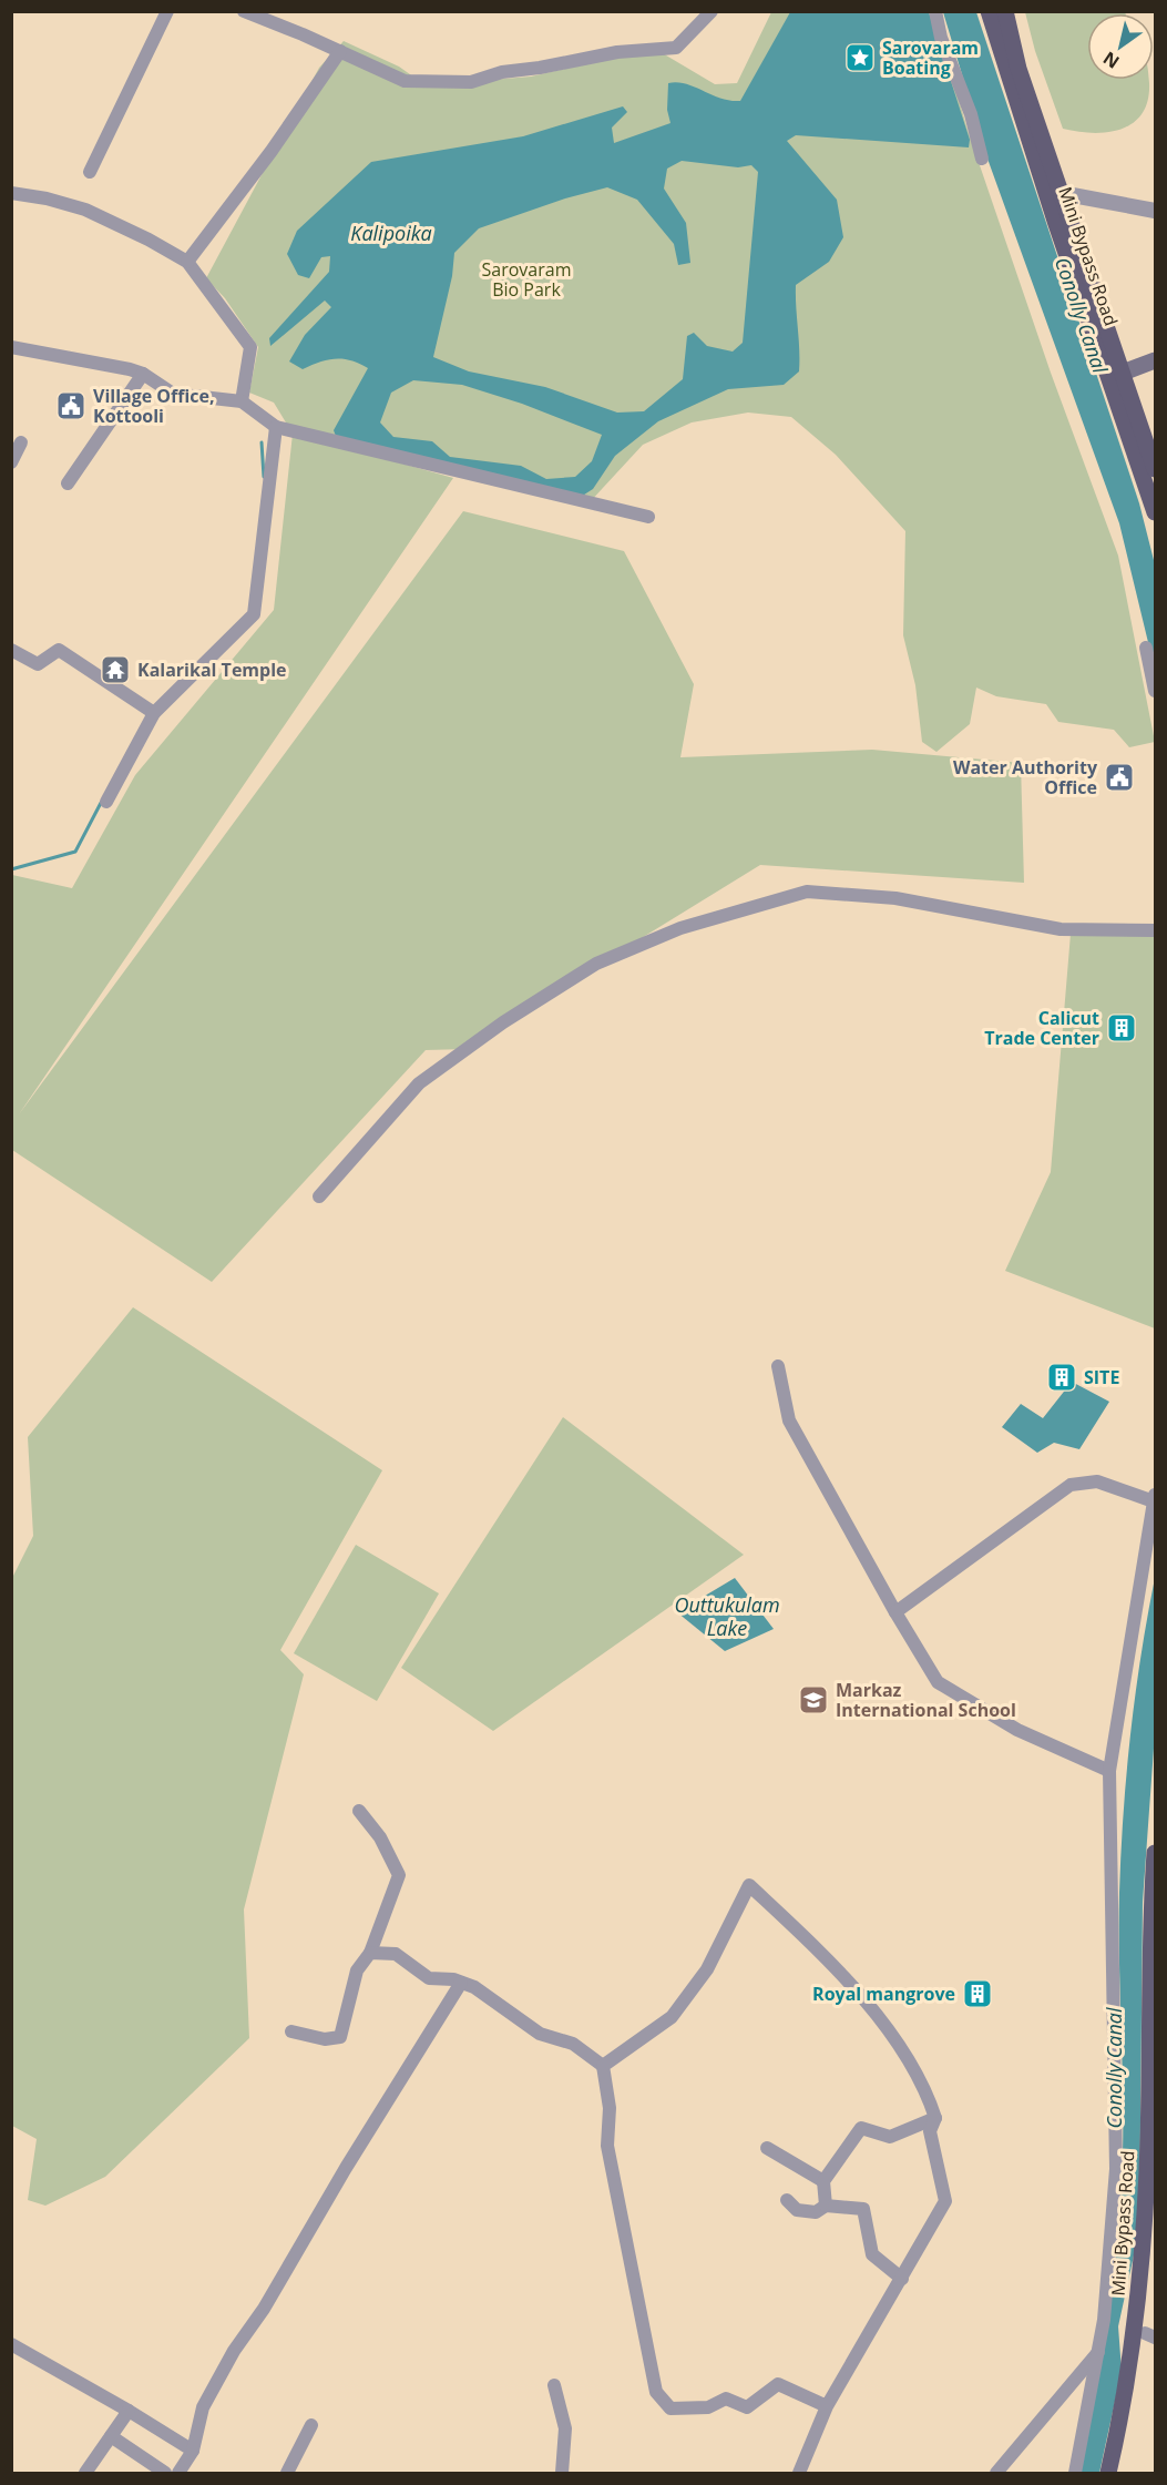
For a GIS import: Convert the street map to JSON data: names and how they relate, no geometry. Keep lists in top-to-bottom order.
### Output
{
  "streets": {
    "main road": ["Mini Bypass Road"]
  },
  "water": ["Kalipoika", "Conolly Canal", "Outtukulam Lake"],
  "parks": ["Sarovaram Bio Park"],
  "places": {
    "place": ["Sarovaram Boating"],
    "public building": ["Village Office, Kottooli", "Water Authority Office"],
    "temple": ["Kalarikal Temple"],
    "building": ["Calicut Trade Center", "SITE", "Royal mangrove"],
    "school or university": ["Markaz International School"]
  },
  "north": "bottom left"
}
